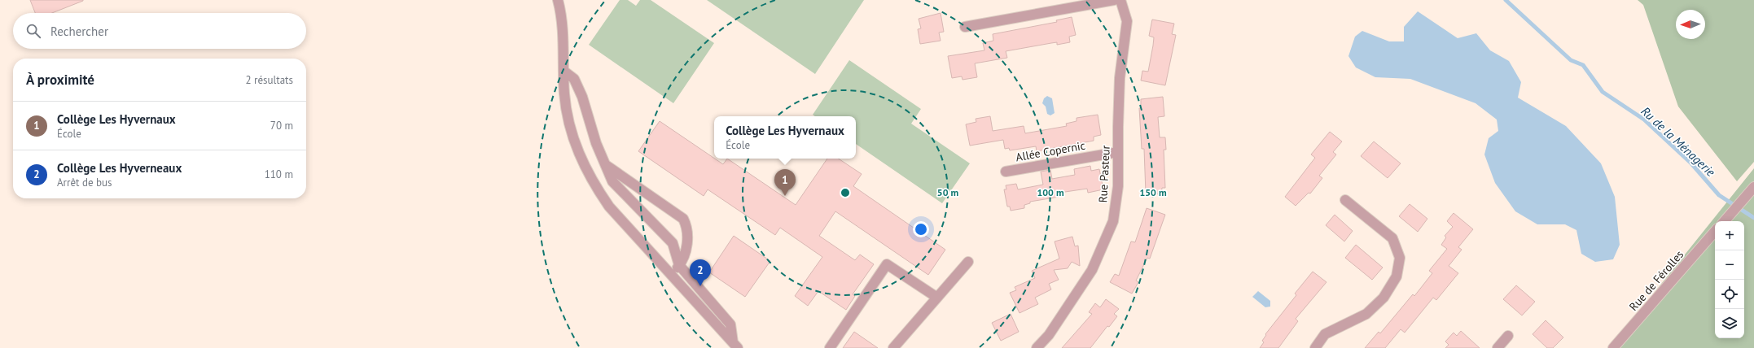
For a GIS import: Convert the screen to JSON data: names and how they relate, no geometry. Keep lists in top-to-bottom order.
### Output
{
  "streets": {
    "street": ["Allée Copernic", "Rue Pasteur", "Rue de Férolles"]
  },
  "crossings": [
    ["Allée Copernic", "Rue Pasteur"]
  ],
  "water": ["Ru de la Ménagerie"],
  "north": "left",
  "page": {
    "search": "Rechercher",
    "heading": ["À proximité", "2 résultats"],
    "list": [
      {
        "mark": "1",
        "name": "Collège Les Hyvernaux",
        "note": "École",
        "value": "70 m"
      },
      {
        "mark": "2",
        "name": "Collège Les Hyverneaux",
        "note": "Arrêt de bus",
        "value": "110 m"
      }
    ],
    "popup": ["Collège Les Hyvernaux", "École"],
    "pins": ["1", "2"],
    "map_buttons": ["+", "−"]
  },
  "rings": ["50 m", "100 m", "150 m"]
}
